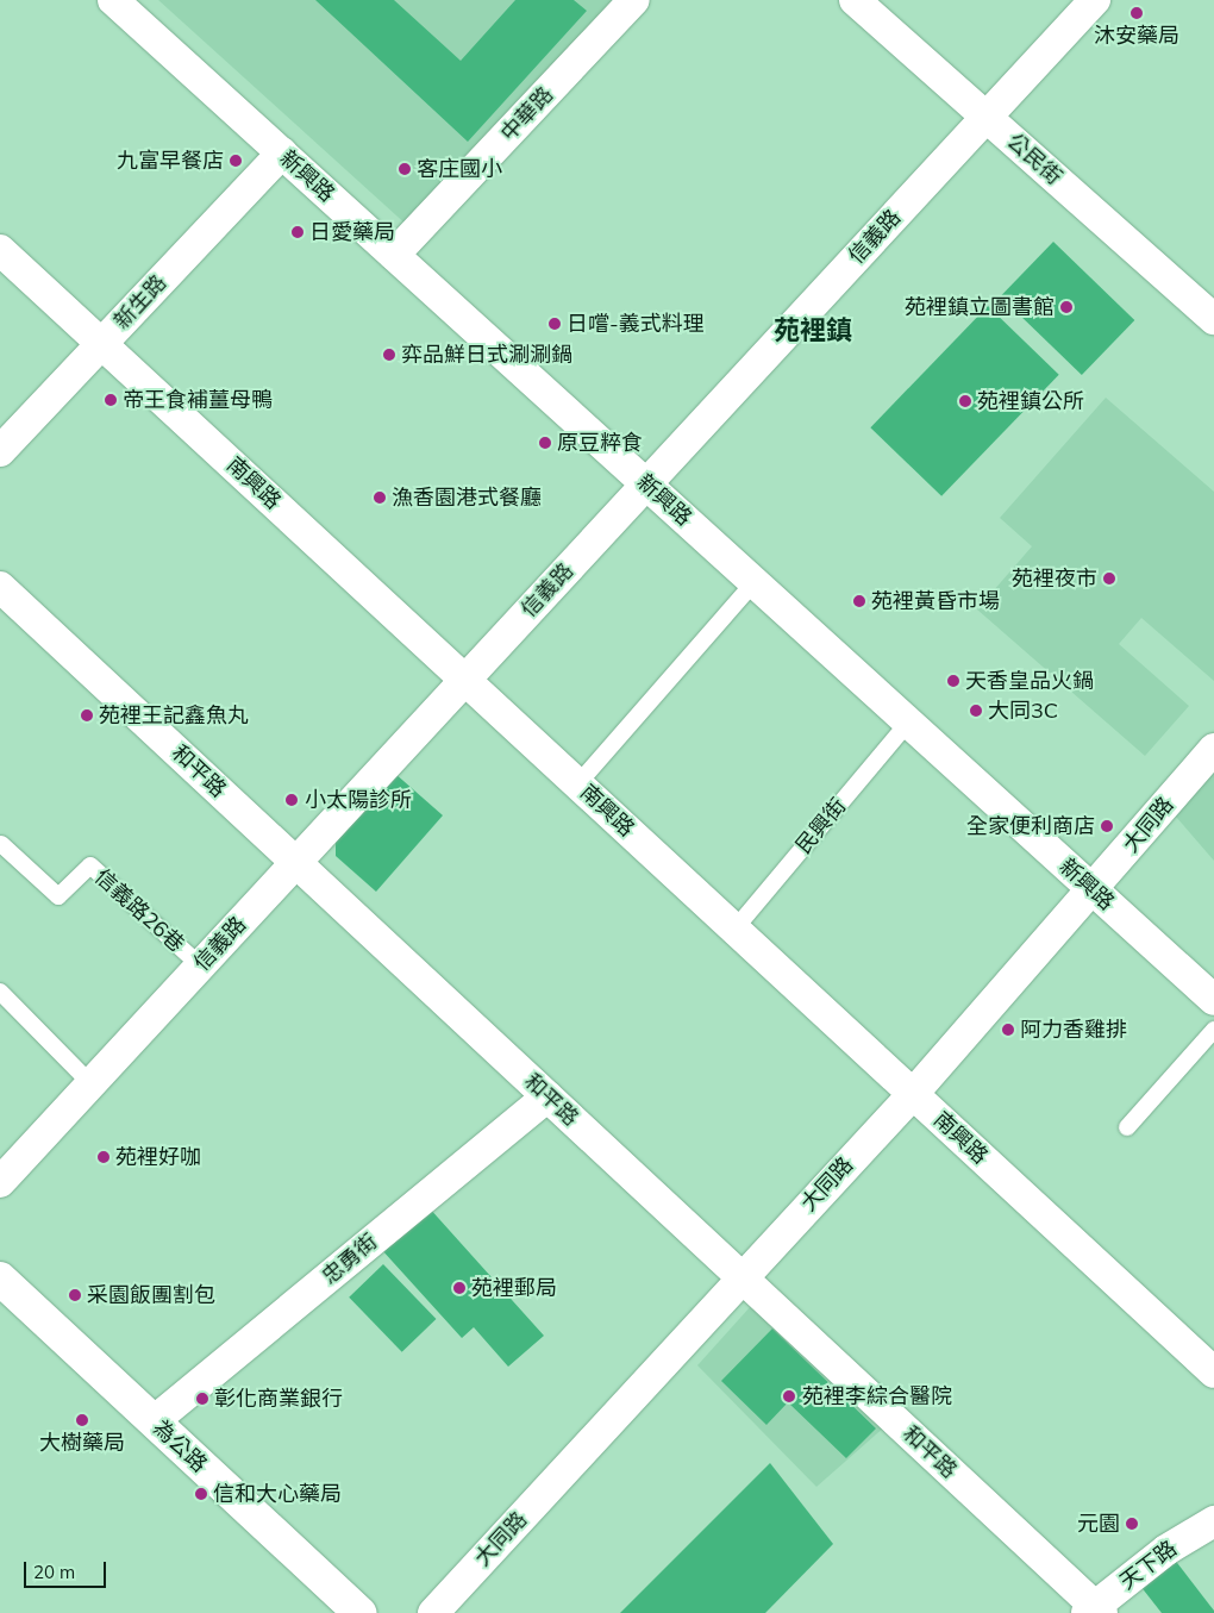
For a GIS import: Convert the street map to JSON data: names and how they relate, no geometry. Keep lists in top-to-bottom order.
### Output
{
  "streets": {
    "main road": ["為公路"],
    "street": [
      "中華路",
      "公民街",
      "新興路",
      "信義路",
      "新生路",
      "南興路",
      "和平路",
      "大同路",
      "忠勇街",
      "天下路"
    ],
    "lane": ["民興街", "信義路26巷"]
  },
  "crossings": [
    ["中華路", "新興路"],
    ["公民街", "信義路"],
    ["新興路", "信義路"],
    ["新興路", "新生路"],
    ["新興路", "大同路"],
    ["新興路", "民興街"],
    ["信義路", "南興路"],
    ["信義路", "和平路"],
    ["信義路", "信義路26巷"],
    ["新生路", "南興路"],
    ["南興路", "大同路"],
    ["南興路", "民興街"],
    ["和平路", "大同路"],
    ["和平路", "忠勇街"],
    ["和平路", "天下路"],
    ["忠勇街", "為公路"]
  ],
  "districts": ["苑裡鎮"],
  "places": [
    "沐安藥局",
    "九富早餐店",
    "客庄國小",
    "日愛藥局",
    "苑裡鎮立圖書館",
    "日嚐-義式料理",
    "弈品鮮日式涮涮鍋",
    "帝王食補薑母鴨",
    "苑裡鎮公所",
    "原豆粹食",
    "漁香園港式餐廳",
    "苑裡夜市",
    "苑裡黃昏市場",
    "天香皇品火鍋",
    "大同3C",
    "苑裡王記鑫魚丸",
    "小太陽診所",
    "全家便利商店",
    "阿力香雞排",
    "苑裡好咖",
    "苑裡郵局",
    "采園飯團割包",
    "苑裡李綜合醫院",
    "彰化商業銀行",
    "大樹藥局",
    "信和大心藥局",
    "元園"
  ],
  "scale_bar": "20 m"
}
